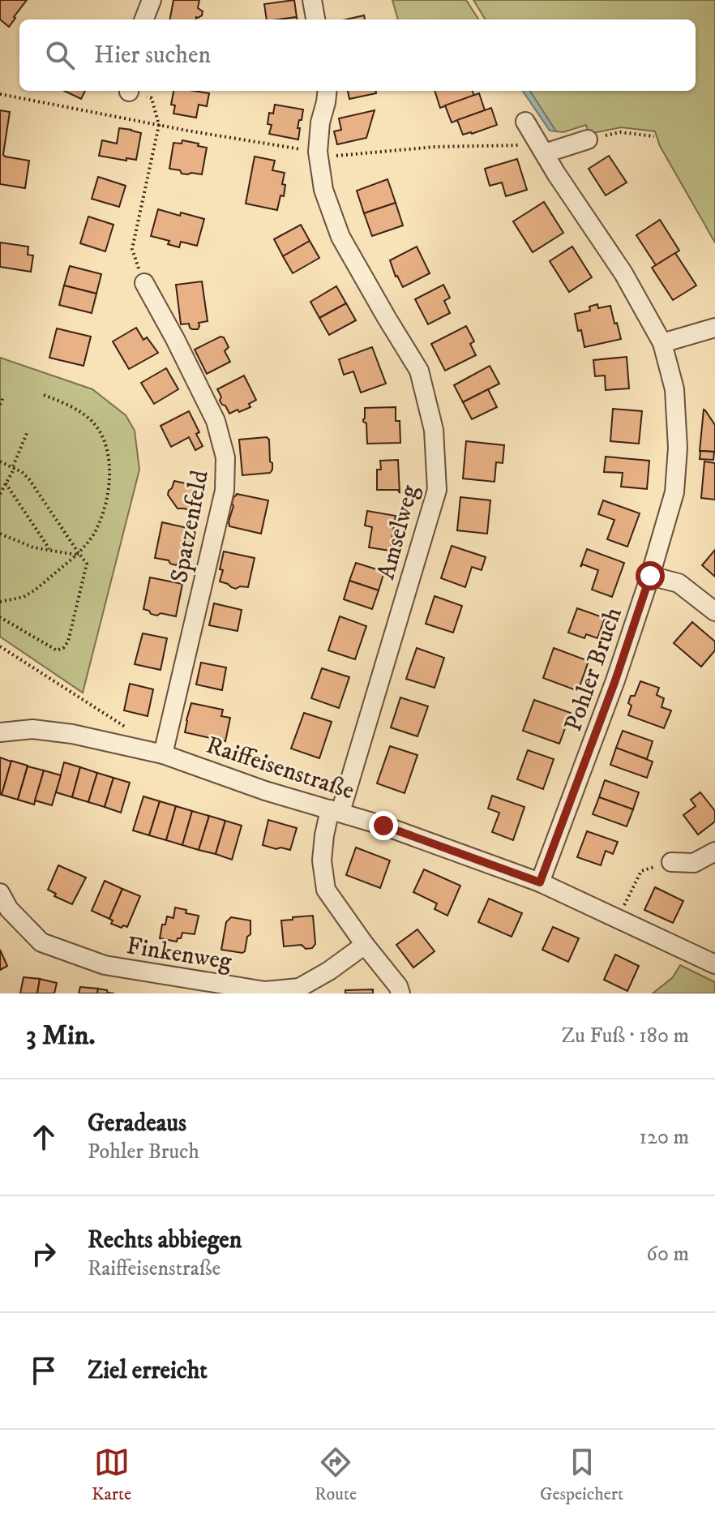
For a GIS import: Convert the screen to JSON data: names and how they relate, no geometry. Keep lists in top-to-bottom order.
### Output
{
  "streets": {
    "street": [
      "Spatzenfeld",
      "Amselweg",
      "Pohler Bruch",
      "Raiffeisenstraße",
      "Finkenweg"
    ]
  },
  "crossings": [
    ["Spatzenfeld", "Raiffeisenstraße"],
    ["Amselweg", "Raiffeisenstraße"],
    ["Amselweg", "Finkenweg"],
    ["Pohler Bruch", "Raiffeisenstraße"]
  ],
  "page": {
    "search": "Hier suchen",
    "heading": ["3 Min.", "Zu Fuß · 180 m"],
    "list": [
      ["Geradeaus", "Pohler Bruch", "120 m"],
      ["Rechts abbiegen", "Raiffeisenstraße", "60 m"],
      "Ziel erreicht"
    ],
    "nav": ["Karte", "Route", "Gespeichert"]
  }
}
